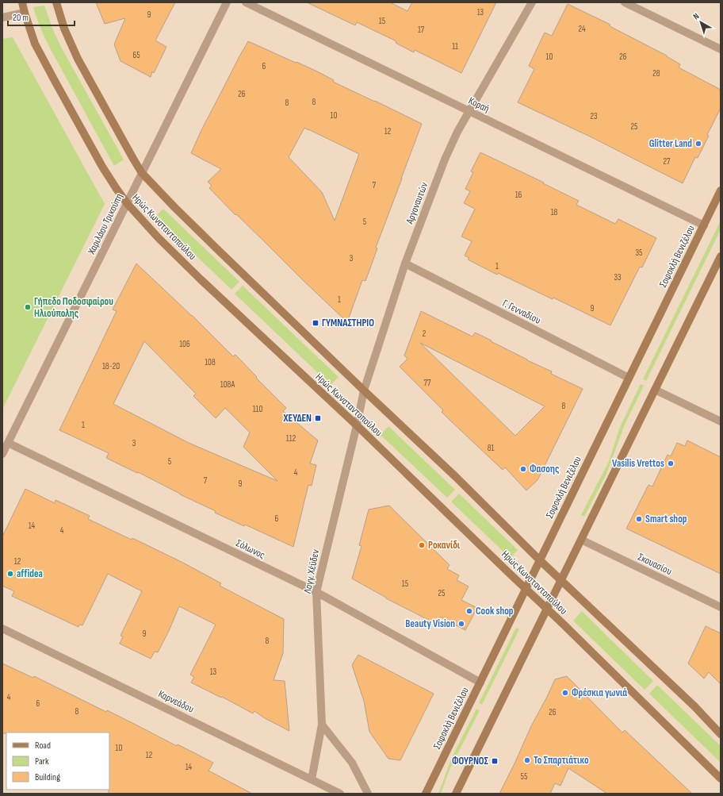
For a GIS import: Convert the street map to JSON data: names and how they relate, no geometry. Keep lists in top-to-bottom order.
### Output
{
  "streets": {
    "street": [
      "Κοραή",
      "Αργοναυτών",
      "Χαριλάου Τρικούπη",
      "Ηρώς Κωνσταντοπούλου",
      "Σοφοκλή Βενιζέλου",
      "Γ. Γενναδίου",
      "Σόλωνος",
      "Σκουασίου",
      "Λογγ. Χέϋδεν",
      "Καρνεάδου"
    ]
  },
  "crossings": [
    ["Κοραή", "Αργοναυτών"],
    ["Κοραή", "Σοφοκλή Βενιζέλου"],
    ["Αργοναυτών", "Ηρώς Κωνσταντοπούλου"],
    ["Αργοναυτών", "Γ. Γενναδίου"],
    ["Αργοναυτών", "Λογγ. Χέϋδεν"],
    ["Χαριλάου Τρικούπη", "Ηρώς Κωνσταντοπούλου"],
    ["Χαριλάου Τρικούπη", "Σόλωνος"],
    ["Ηρώς Κωνσταντοπούλου", "Σοφοκλή Βενιζέλου"],
    ["Ηρώς Κωνσταντοπούλου", "Λογγ. Χέϋδεν"],
    ["Σοφοκλή Βενιζέλου", "Γ. Γενναδίου"],
    ["Σοφοκλή Βενιζέλου", "Σόλωνος"],
    ["Σόλωνος", "Λογγ. Χέϋδεν"],
    ["Λογγ. Χέϋδεν", "Καρνεάδου"]
  ],
  "places": {
    "other": [
      "Glitter Land",
      "Γήπεδο Ποδοσφαίρου Ηλιούπολης",
      "Vasilis Vrettos",
      "Φασοης",
      "Smart shop",
      "Ροκανίδι",
      "affidea",
      "Cook shop",
      "Beauty Vision",
      "Φρέσκια γωνιά",
      "Το Σπαρτιάτικο"
    ],
    "transit": ["ΓΥΜΝΑΣΤΗΡΙΟ", "ΧΕΥΔΕΝ", "ΦΟΥΡΝΟΣ"]
  },
  "house_numbers": [
    "13",
    "9",
    "15",
    "24",
    "17",
    "11",
    "65",
    "10",
    "26",
    "6",
    "28",
    "26",
    "8",
    "8",
    "10",
    "23",
    "25",
    "12",
    "27",
    "7",
    "16",
    "18",
    "5",
    "35",
    "3",
    "1",
    "33",
    "1",
    "9",
    "2",
    "106",
    "108",
    "18-20",
    "77",
    "108Α",
    "8",
    "110",
    "1",
    "112",
    "3",
    "81",
    "5",
    "4",
    "7",
    "9",
    "6",
    "14",
    "4",
    "12",
    "15",
    "25",
    "9",
    "8",
    "13",
    "4",
    "6",
    "8",
    "26",
    "10",
    "12",
    "14",
    "55"
  ],
  "legend": ["Road", "Park", "Building"],
  "scale_bar": "20 m",
  "north": "top left"
}
